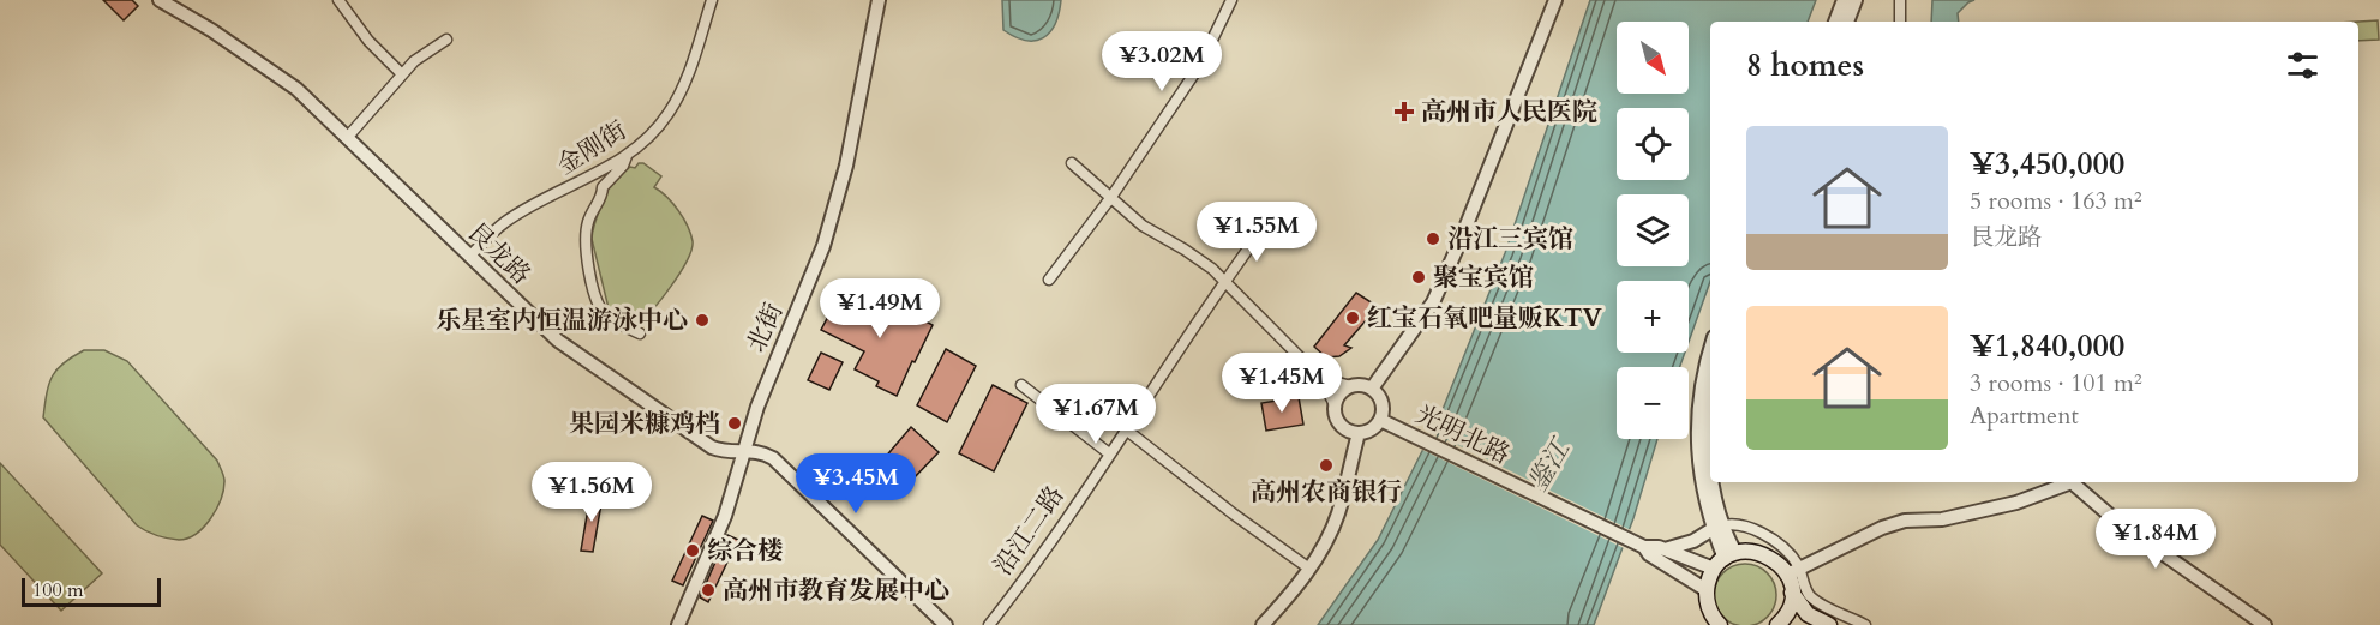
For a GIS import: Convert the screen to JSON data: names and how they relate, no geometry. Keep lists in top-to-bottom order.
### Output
{
  "streets": {
    "main road": ["光明北路"],
    "street": [
      "金刚街",
      "艮龙路",
      "北街",
      "沿江二路"
    ]
  },
  "crossings": [
    ["金刚街", "艮龙路"],
    ["艮龙路", "北街"]
  ],
  "water": ["鉴江"],
  "places": {
    "health": ["高州市人民医院"],
    "other": [
      "沿江三宾馆",
      "聚宝宾馆",
      "红宝石氧吧量贩KTV",
      "乐星室内恒温游泳中心",
      "果园米糠鸡档",
      "高州农商银行",
      "综合楼",
      "高州市教育发展中心"
    ]
  },
  "scale_bar": "100 m",
  "north": "bottom right",
  "page": {
    "map_buttons": ["+", "−"],
    "heading": "8 homes",
    "price": [
      "¥3.02M",
      "¥1.55M",
      "¥1.49M",
      "¥1.45M",
      "¥1.67M",
      "¥3.45M",
      "¥1.56M",
      "¥1.84M"
    ],
    "list": [
      {
        "name": "¥3,450,000",
        "note": "5 rooms · 163 m² · 艮龙路"
      },
      {
        "name": "¥1,840,000",
        "note": "3 rooms · 101 m² · Apartment"
      }
    ],
    "scale": "100 m"
  }
}
